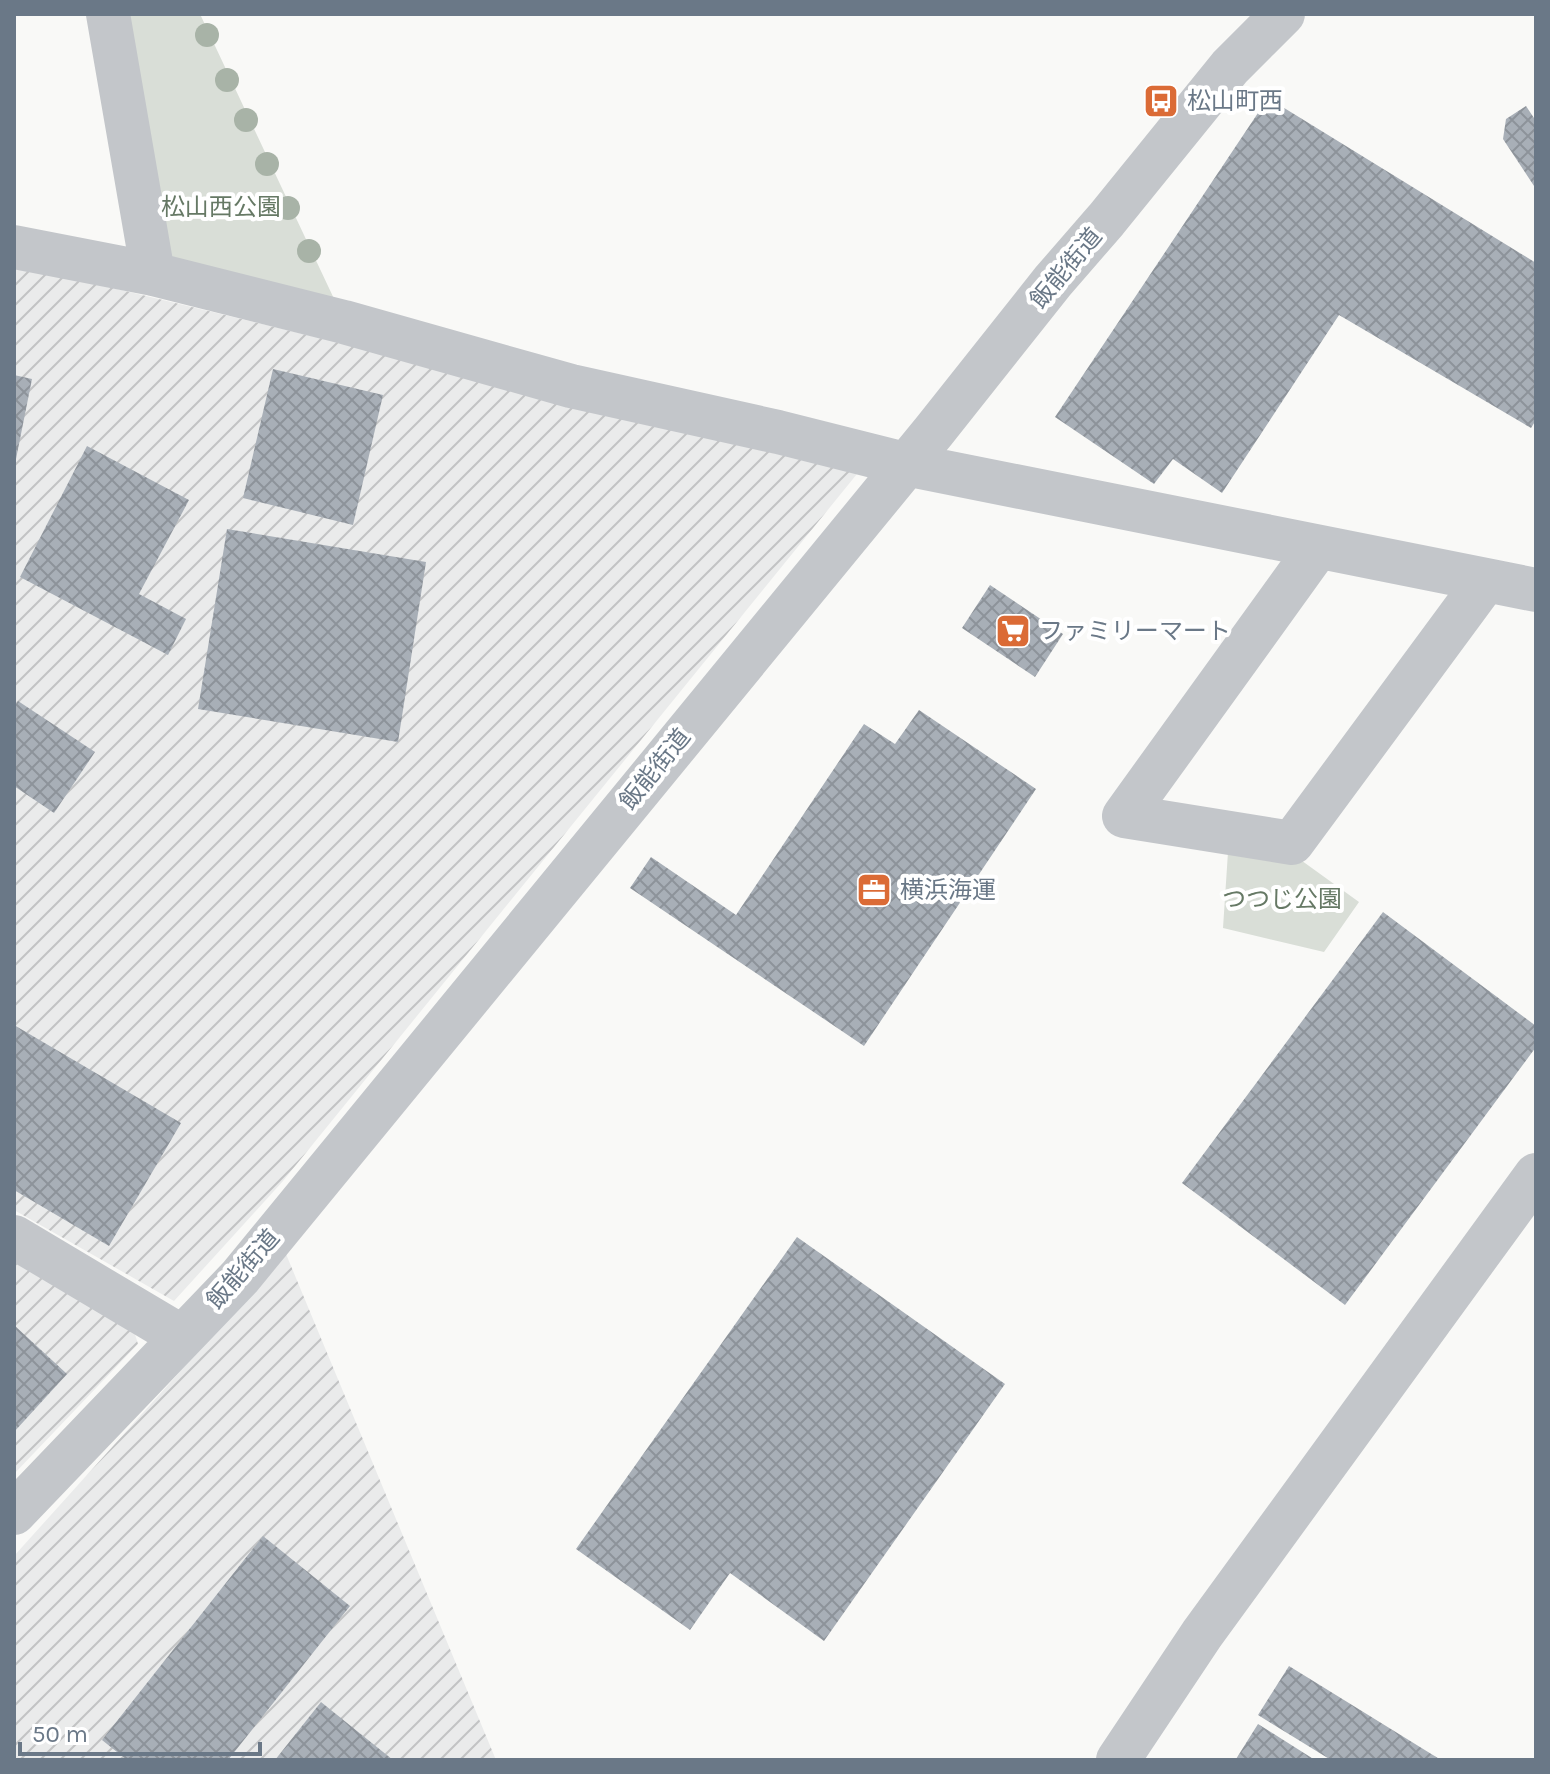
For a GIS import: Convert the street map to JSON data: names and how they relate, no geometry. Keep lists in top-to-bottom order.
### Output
{
  "streets": {
    "street": ["飯能街道"]
  },
  "parks": ["松山西公園", "つつじ公園"],
  "places": {
    "bus stop": ["松山町西"],
    "supermarket": ["ファミリーマート"],
    "office": ["横浜海運"]
  },
  "scale_bar": "50 m"
}
